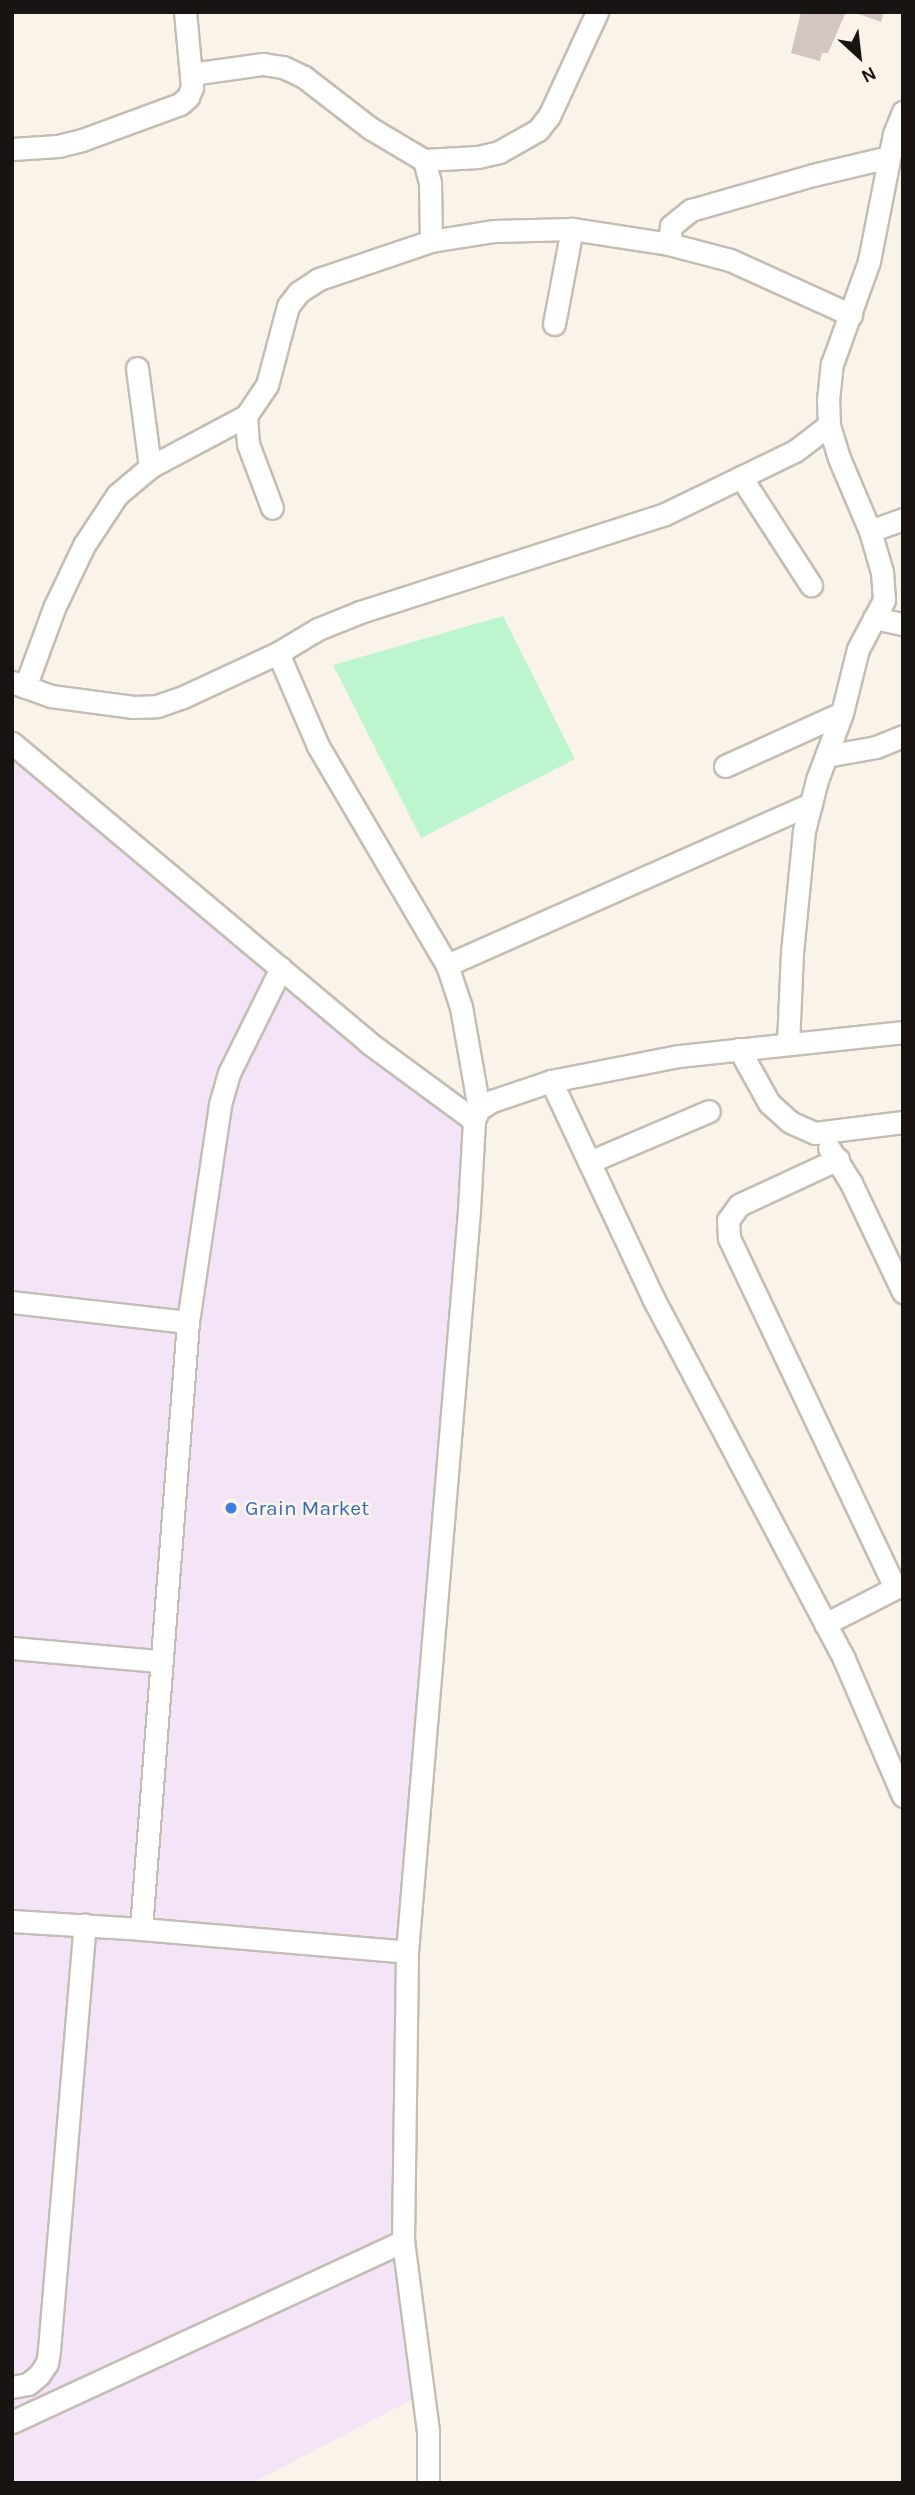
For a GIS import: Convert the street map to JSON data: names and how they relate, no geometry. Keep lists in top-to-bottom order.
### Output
{
  "places": ["Grain Market"],
  "north": "bottom right"
}
